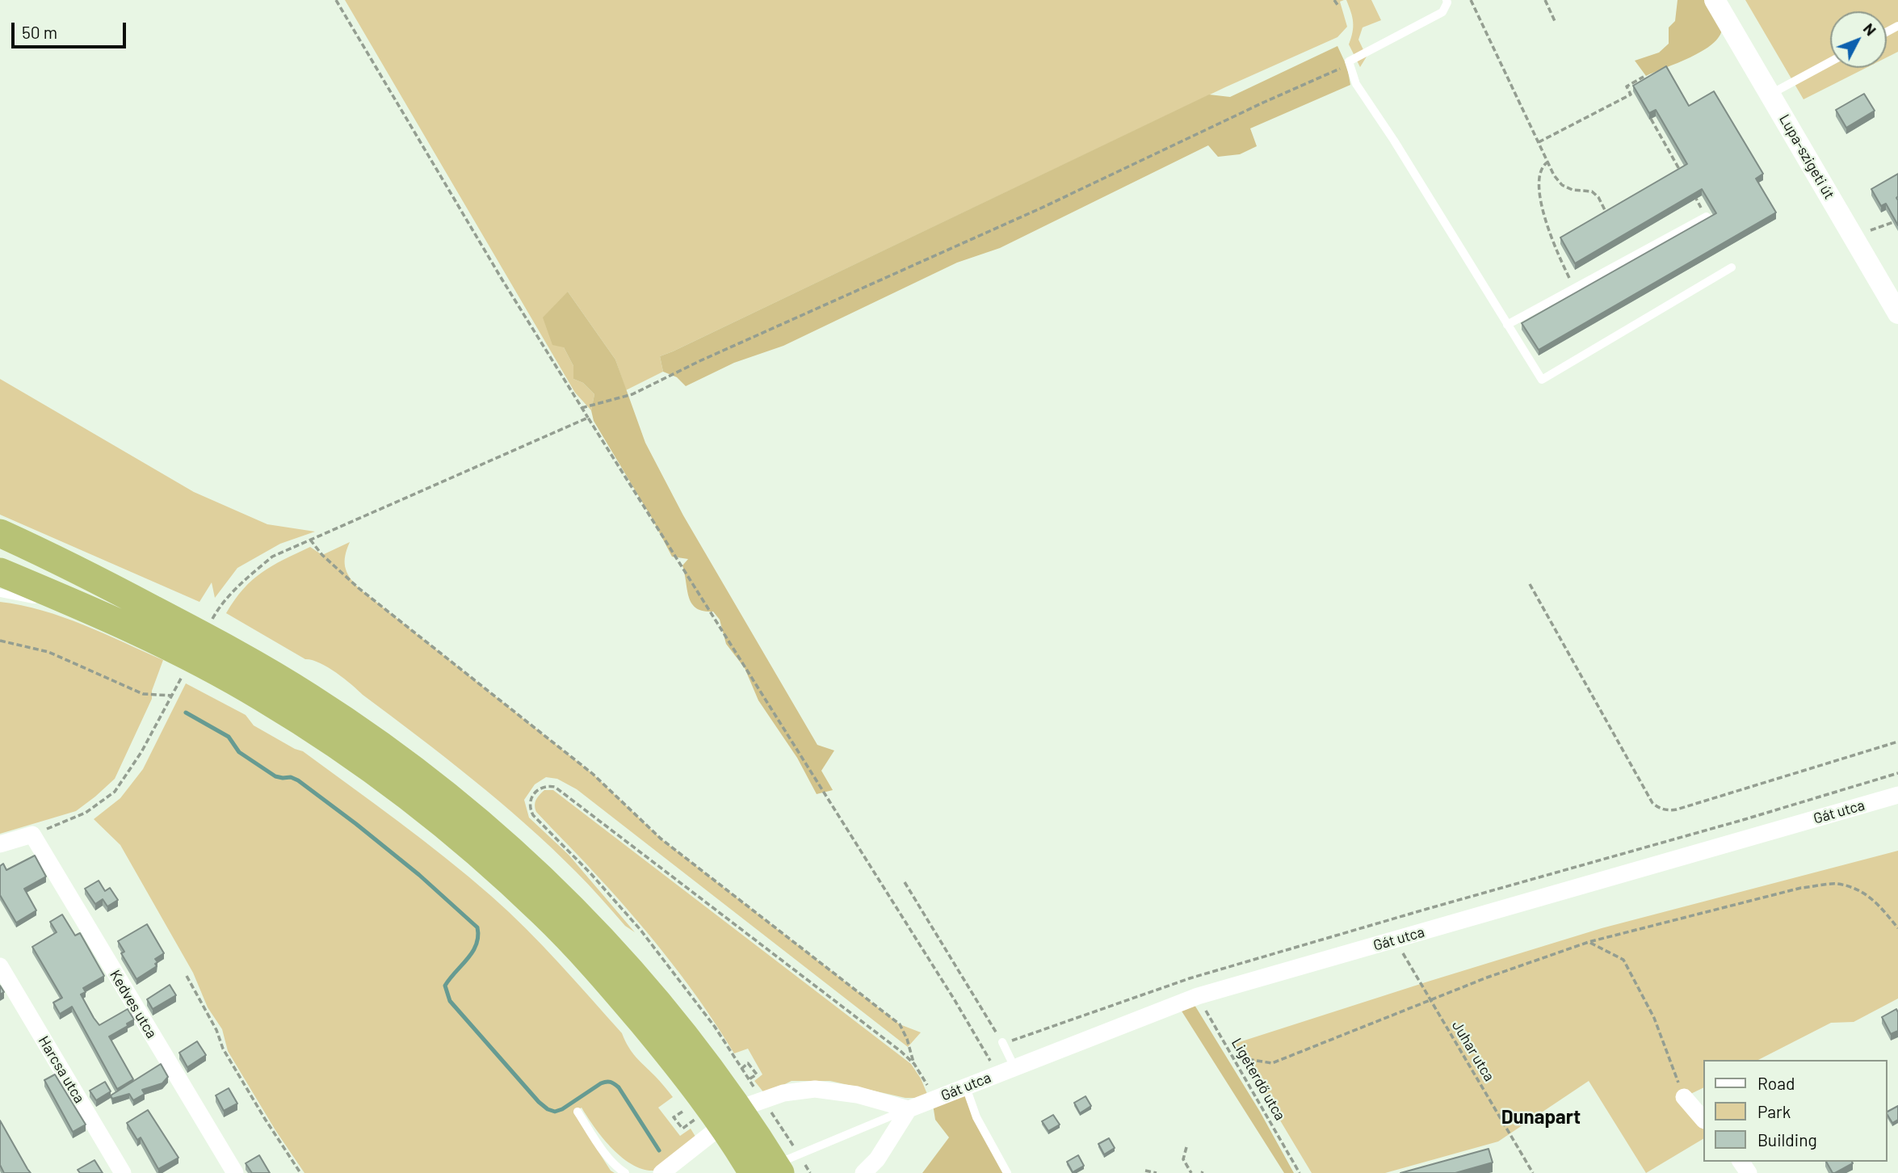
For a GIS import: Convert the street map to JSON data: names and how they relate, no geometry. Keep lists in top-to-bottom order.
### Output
{
  "streets": {
    "street": [
      "Lupa-szigeti út",
      "Gát utca",
      "Kedves utca",
      "Harcsa utca"
    ],
    "path": ["Juhar utca", "Ligeterdő utca"]
  },
  "crossings": [
    ["Gát utca", "Juhar utca"],
    ["Gát utca", "Ligeterdő utca"]
  ],
  "districts": ["Dunapart"],
  "legend": ["Road", "Park", "Building"],
  "scale_bar": "50 m",
  "north": "top right"
}
